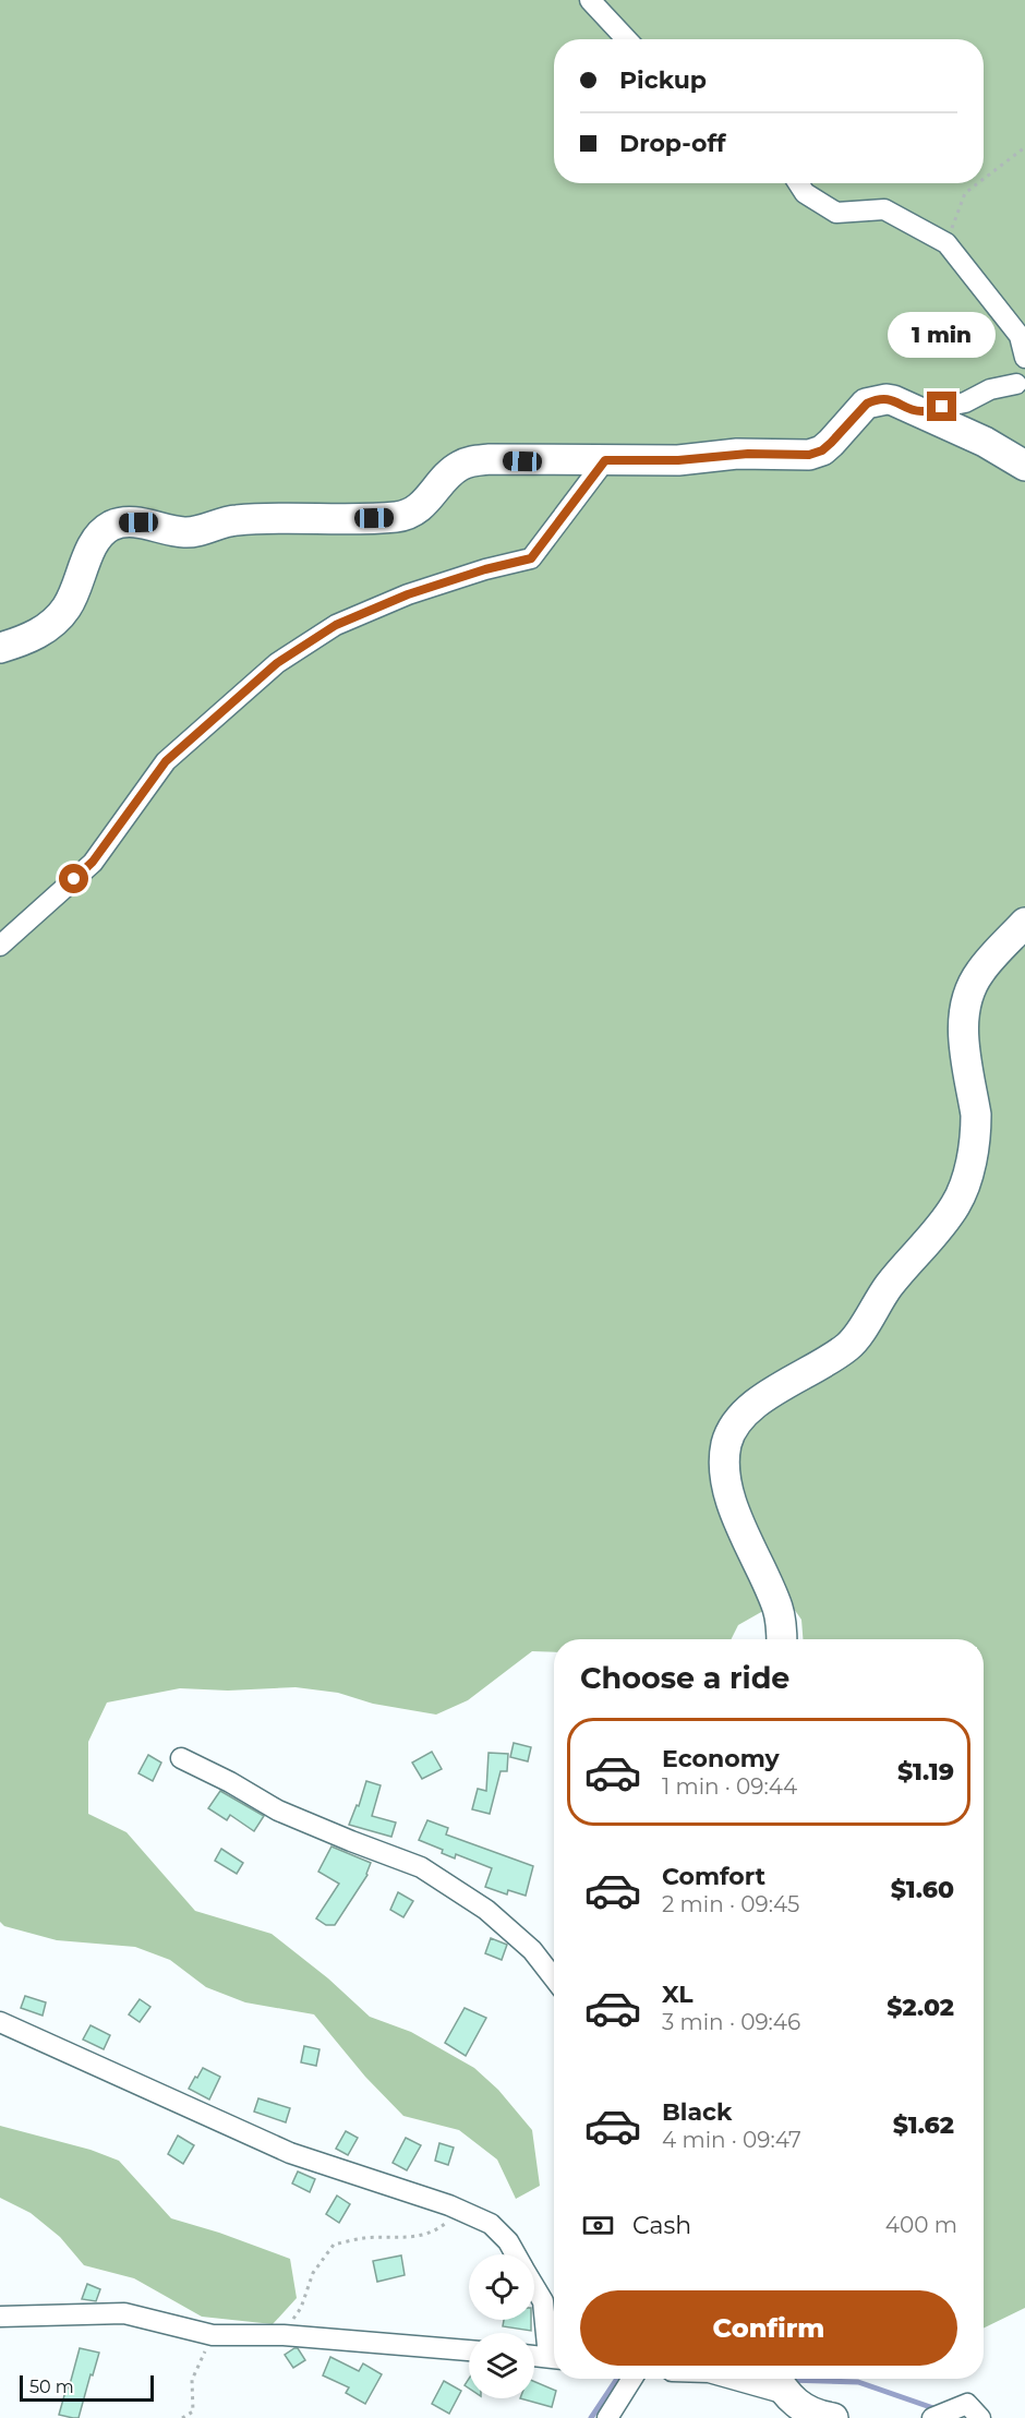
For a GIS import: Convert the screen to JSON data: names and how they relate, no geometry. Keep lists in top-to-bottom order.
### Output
{
  "scale_bar": "50 m",
  "page": {
    "banner": ["Pickup", "Drop-off"],
    "bubble": "1 min",
    "heading": "Choose a ride",
    "list": [
      {
        "name": "Economy",
        "note": "1 min · 09:44",
        "value": "$1.19"
      },
      {
        "name": "Comfort",
        "note": "2 min · 09:45",
        "value": "$1.60"
      },
      {
        "name": "XL",
        "note": "3 min · 09:46",
        "value": "$2.02"
      },
      {
        "name": "Black",
        "note": "4 min · 09:47",
        "value": "$1.62"
      }
    ],
    "pay": ["Cash", "400 m"],
    "buttons": "Confirm",
    "scale": "50 m"
  }
}
